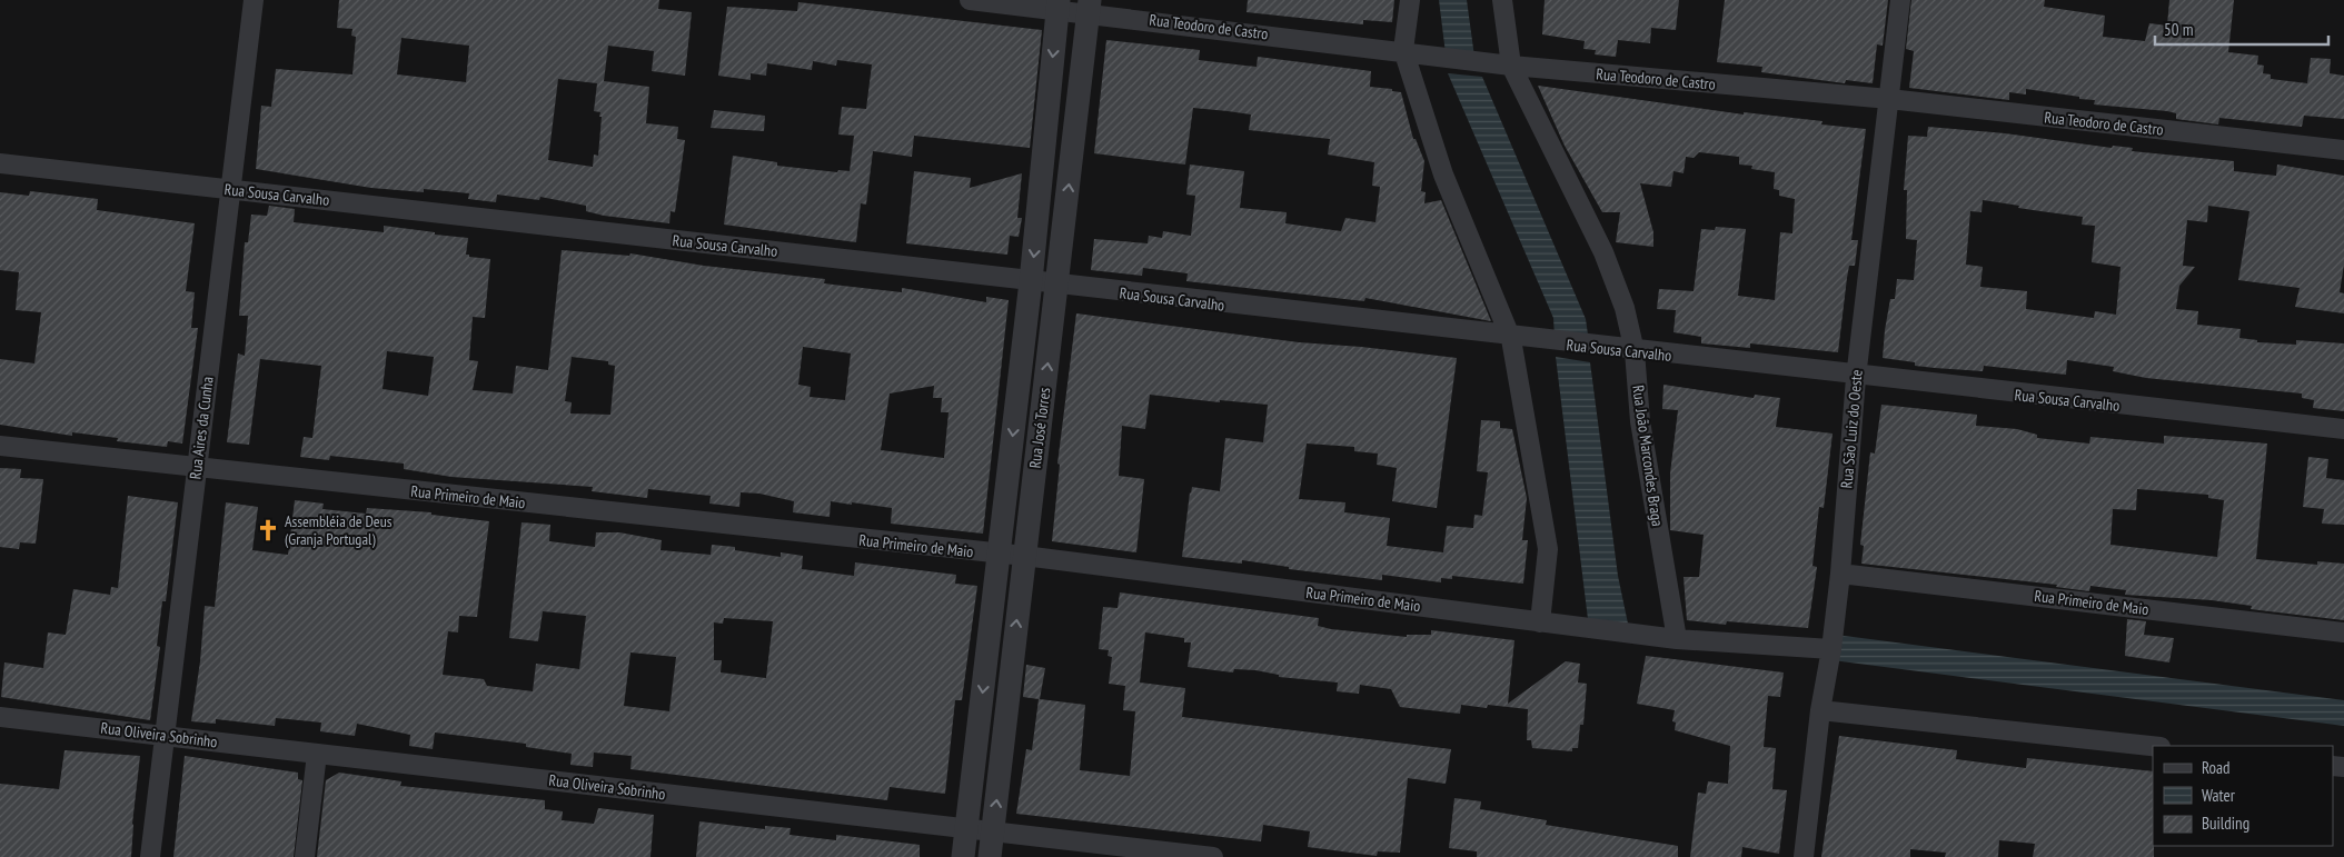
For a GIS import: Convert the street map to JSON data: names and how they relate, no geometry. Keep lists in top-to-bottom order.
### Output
{
  "streets": {
    "street": [
      "Rua Teodoro de Castro",
      "Rua Sousa Carvalho",
      "Rua Aires da Cunha",
      "Rua José Torres",
      "Rua São Luiz do Oeste",
      "Rua João Marcondes Braga",
      "Rua Primeiro de Maio",
      "Rua Oliveira Sobrinho"
    ]
  },
  "crossings": [
    ["Rua Teodoro de Castro", "Rua José Torres"],
    ["Rua Teodoro de Castro", "Rua São Luiz do Oeste"],
    ["Rua Teodoro de Castro", "Rua João Marcondes Braga"],
    ["Rua Sousa Carvalho", "Rua Aires da Cunha"],
    ["Rua Sousa Carvalho", "Rua José Torres"],
    ["Rua Sousa Carvalho", "Rua São Luiz do Oeste"],
    ["Rua Sousa Carvalho", "Rua João Marcondes Braga"],
    ["Rua Aires da Cunha", "Rua Primeiro de Maio"],
    ["Rua Aires da Cunha", "Rua Oliveira Sobrinho"],
    ["Rua José Torres", "Rua Primeiro de Maio"],
    ["Rua José Torres", "Rua Oliveira Sobrinho"],
    ["Rua São Luiz do Oeste", "Rua Primeiro de Maio"],
    ["Rua João Marcondes Braga", "Rua Primeiro de Maio"]
  ],
  "places": {
    "church": ["Assembléia de Deus (Granja Portugal)"]
  },
  "legend": ["Road", "Water", "Building"],
  "scale_bar": "50 m"
}
